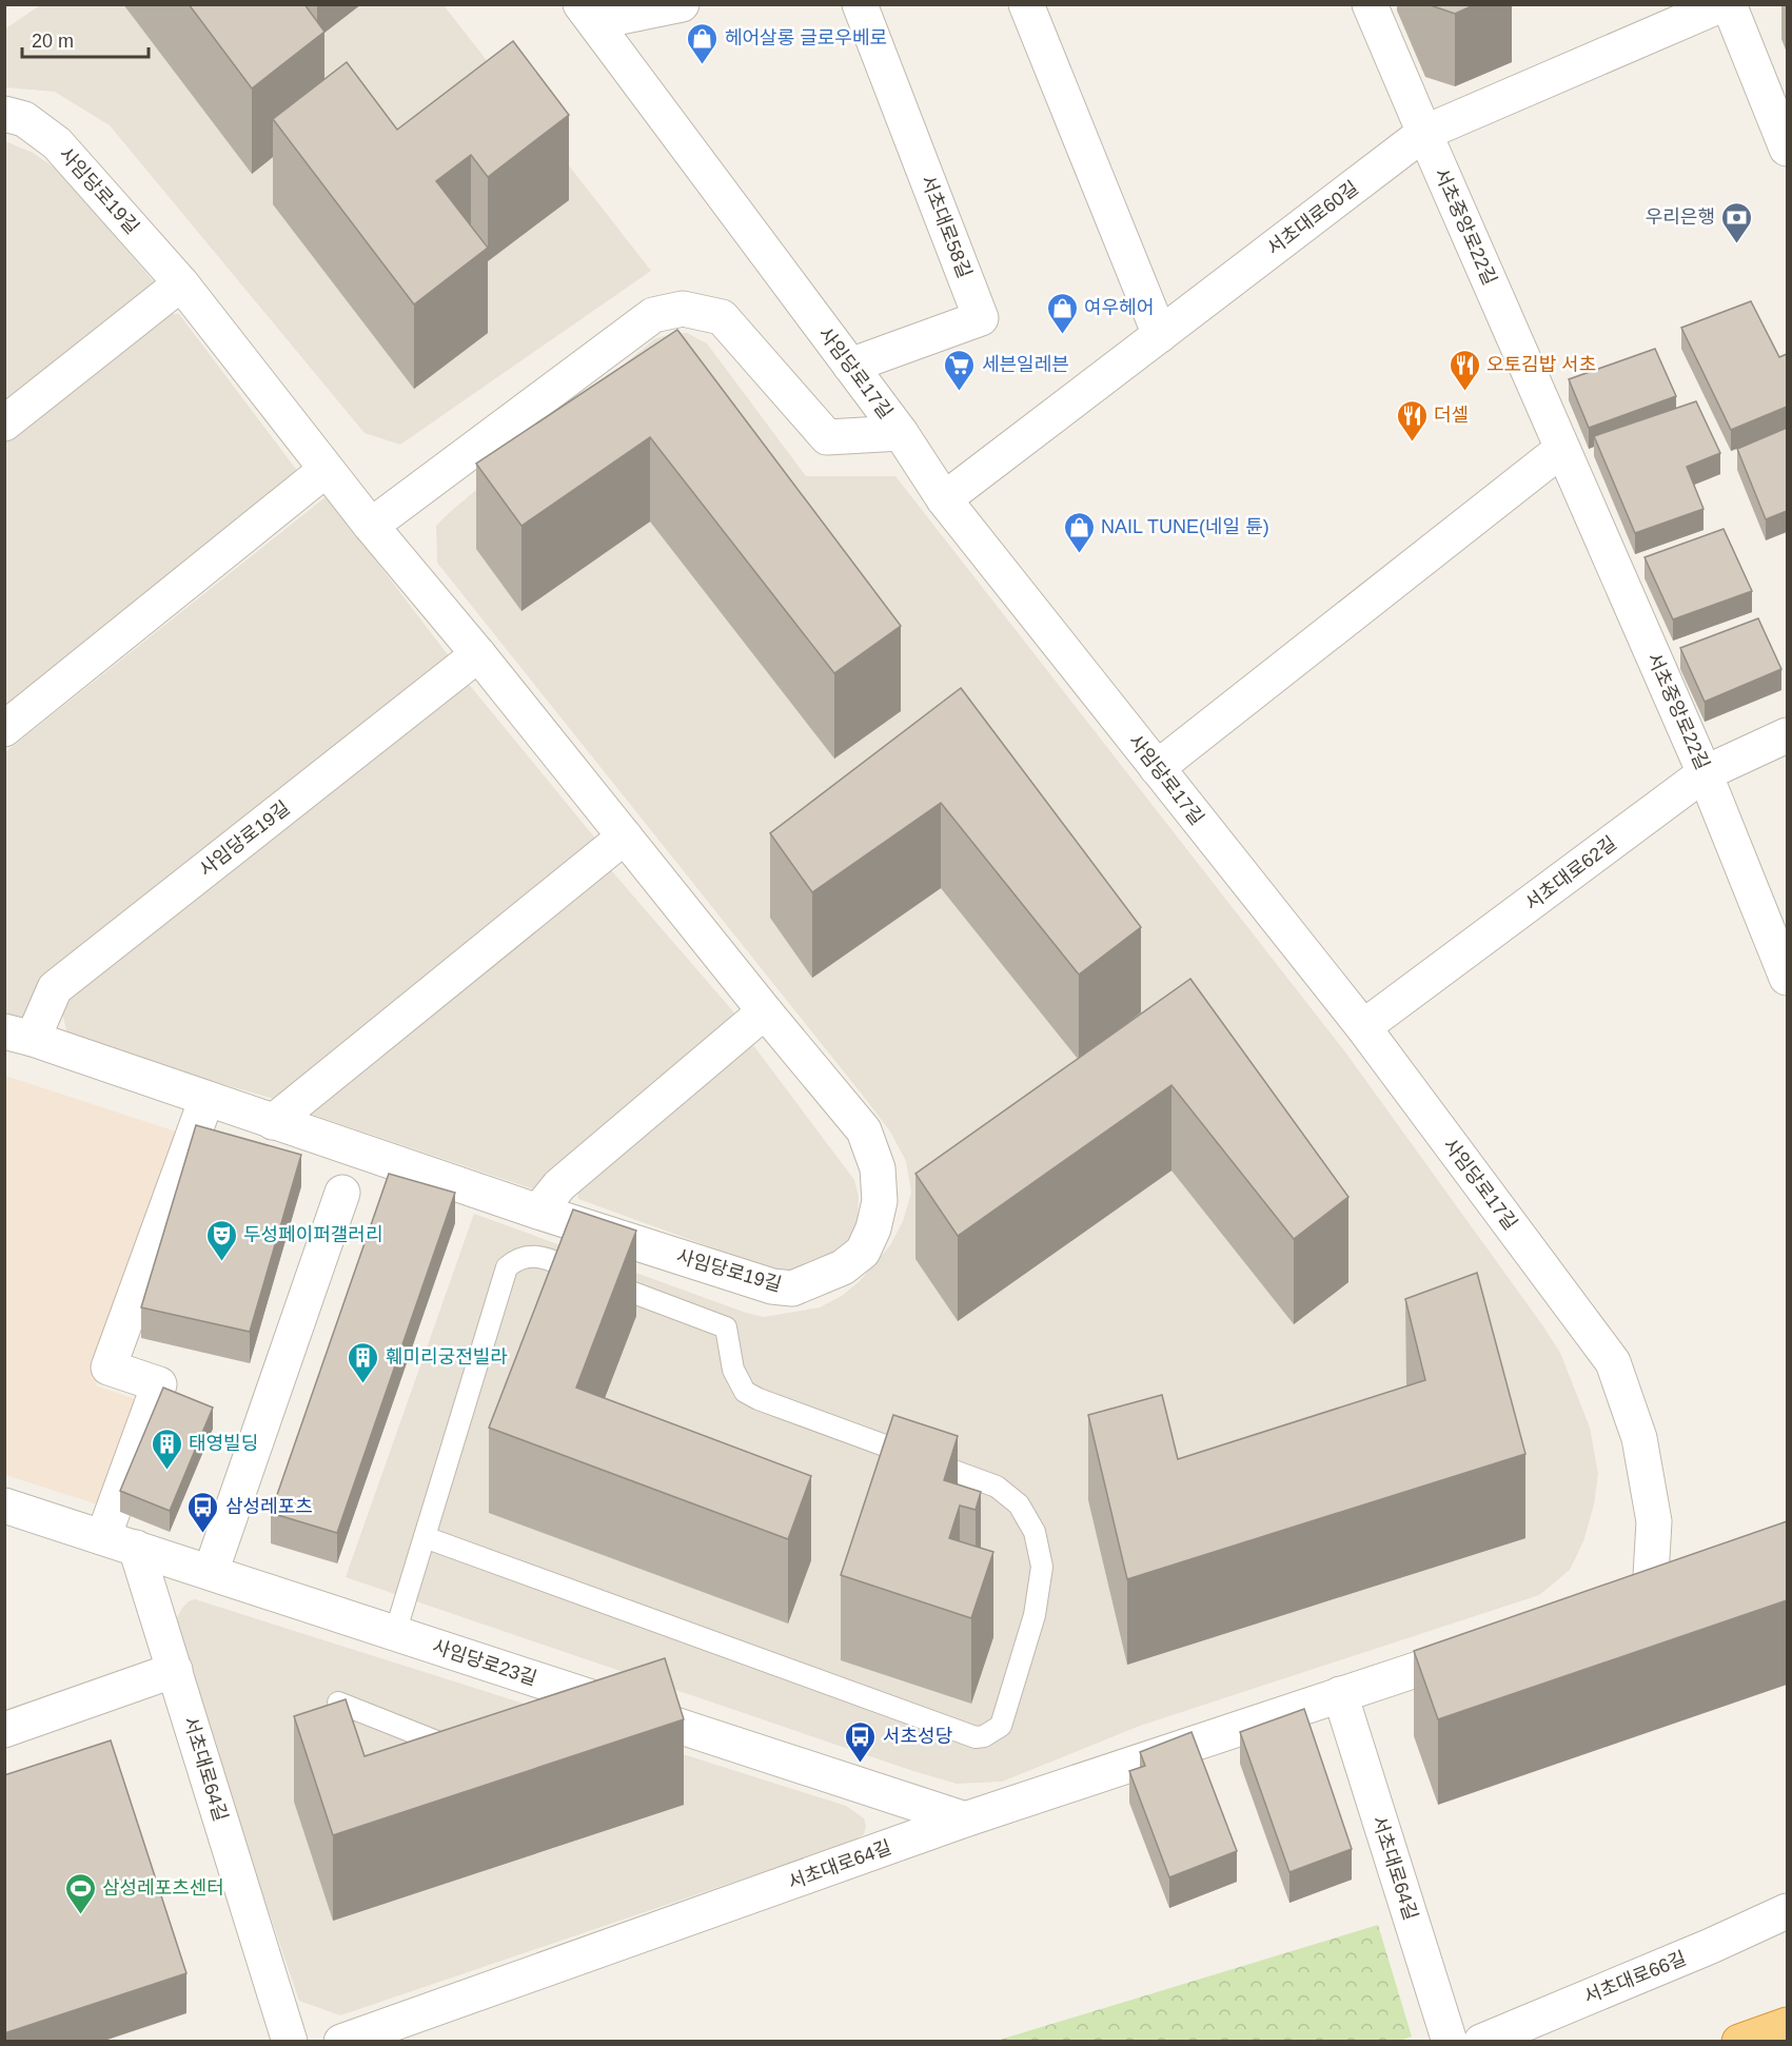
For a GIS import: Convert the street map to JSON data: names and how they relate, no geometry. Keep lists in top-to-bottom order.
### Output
{
  "streets": {
    "street": [
      "사임당로19길",
      "서초대로60길",
      "서초대로58길",
      "서초중앙로22길",
      "사임당로17길",
      "서초대로62길",
      "사임당로23길",
      "서초대로64길",
      "서초대로66길"
    ]
  },
  "crossings": [
    ["서초대로60길", "서초중앙로22길"],
    ["서초대로60길", "사임당로17길"],
    ["서초대로58길", "사임당로17길"],
    ["서초중앙로22길", "서초대로62길"],
    ["사임당로17길", "서초대로62길"],
    ["사임당로23길", "서초대로64길"]
  ],
  "places": {
    "shop": ["헤어살롱 글로우베로", "여우헤어", "NAIL TUNE(네일 튠)"],
    "bank": ["우리은행"],
    "supermarket": ["세븐일레븐"],
    "restaurant": ["오토김밥 서초", "더셀"],
    "theatre": ["두성페이퍼갤러리"],
    "building": ["훼미리궁전빌라", "태영빌딩"],
    "bus stop": ["삼성레포츠", "서초성당"],
    "sports": ["삼성레포츠센터"]
  },
  "scale_bar": "20 m"
}
